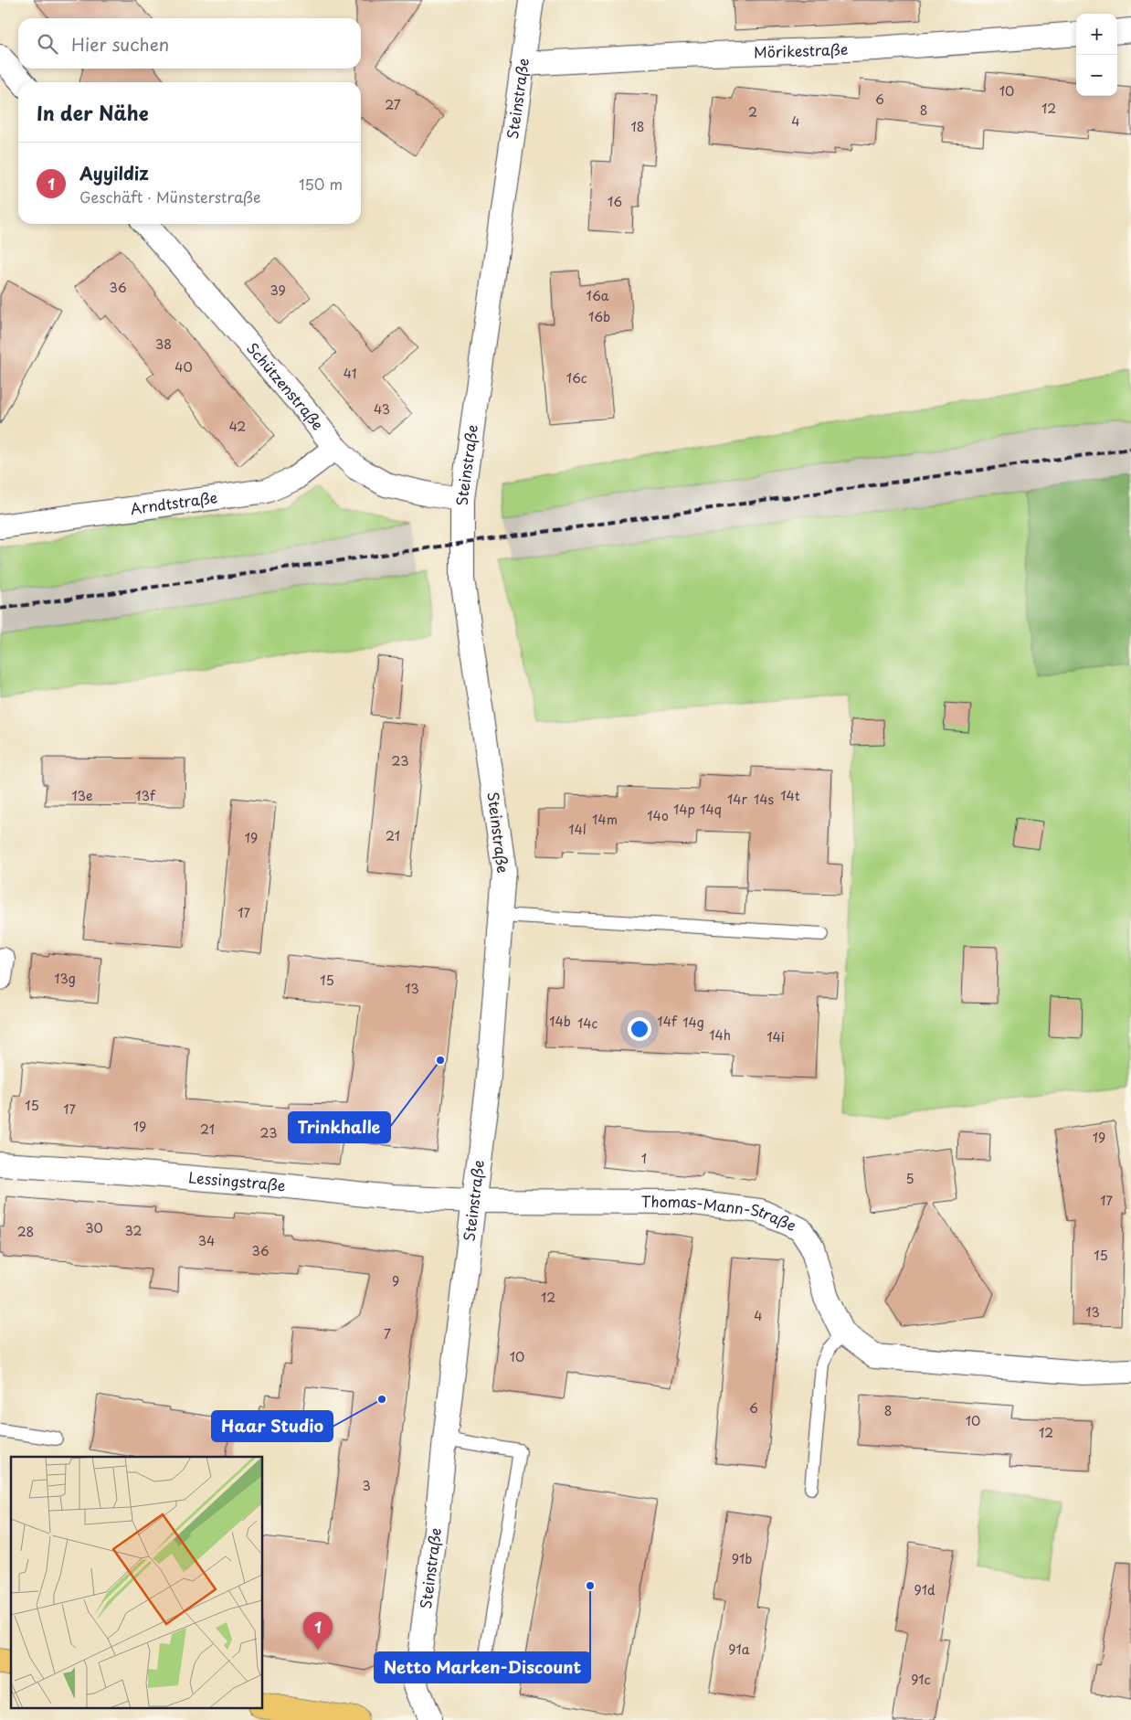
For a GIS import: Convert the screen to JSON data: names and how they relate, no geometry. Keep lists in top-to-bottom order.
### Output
{
  "streets": {
    "street": [
      "Mörikestraße",
      "Steinstraße",
      "Schützenstraße",
      "Arndtstraße",
      "Lessingstraße",
      "Thomas-Mann-Straße"
    ]
  },
  "crossings": [
    ["Mörikestraße", "Steinstraße"],
    ["Steinstraße", "Schützenstraße"],
    ["Steinstraße", "Lessingstraße"],
    ["Steinstraße", "Thomas-Mann-Straße"],
    ["Schützenstraße", "Arndtstraße"],
    ["Lessingstraße", "Thomas-Mann-Straße"]
  ],
  "places": ["Trinkhalle", "Haar Studio", "Netto Marken-Discount"],
  "house_numbers": [
    "10",
    "6",
    "27",
    "12",
    "8",
    "2",
    "4",
    "18",
    "16",
    "36",
    "39",
    "16a",
    "16b",
    "38",
    "40",
    "41",
    "16c",
    "43",
    "42",
    "23",
    "13e",
    "13f",
    "14t",
    "14r",
    "14s",
    "14p",
    "14q",
    "14o",
    "14m",
    "14l",
    "21",
    "19",
    "17",
    "13g",
    "15",
    "13",
    "14b",
    "14f",
    "14g",
    "14c",
    "14h",
    "14i",
    "15",
    "17",
    "19",
    "21",
    "23",
    "19",
    "1",
    "5",
    "17",
    "30",
    "32",
    "28",
    "34",
    "36",
    "15",
    "9",
    "12",
    "13",
    "4",
    "7",
    "10",
    "6",
    "8",
    "10",
    "12",
    "3",
    "91b",
    "91d",
    "91a",
    "91c"
  ],
  "page": {
    "map_buttons": ["+", "−"],
    "search": "Hier suchen",
    "heading": "In der Nähe",
    "list": [
      {
        "mark": "1",
        "name": "Ayyildiz",
        "note": "Geschäft · Münsterstraße",
        "value": "150 m"
      }
    ],
    "pins": "1"
  }
}
